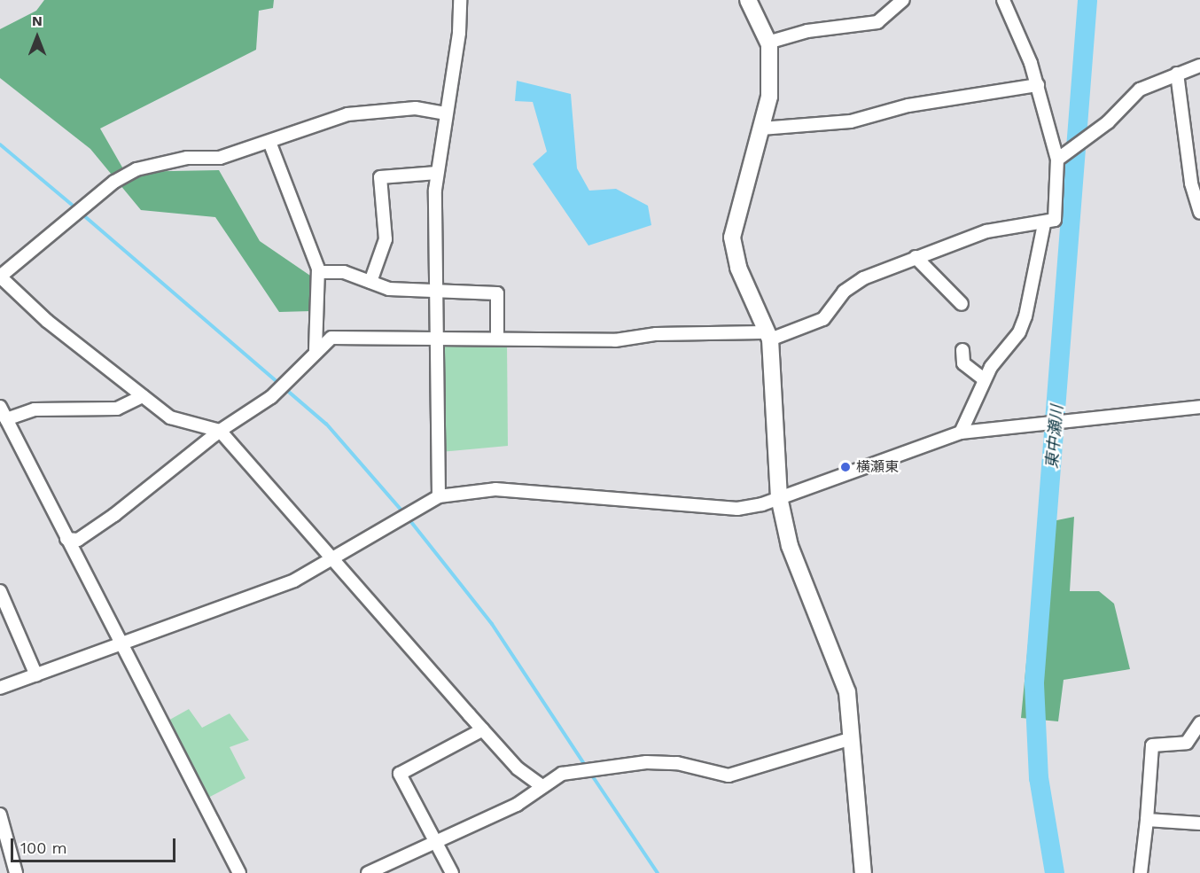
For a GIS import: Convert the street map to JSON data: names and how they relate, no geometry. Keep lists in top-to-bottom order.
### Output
{
  "water": ["東中瀬川"],
  "places": ["横瀬東"],
  "scale_bar": "100 m",
  "north": "top"
}
